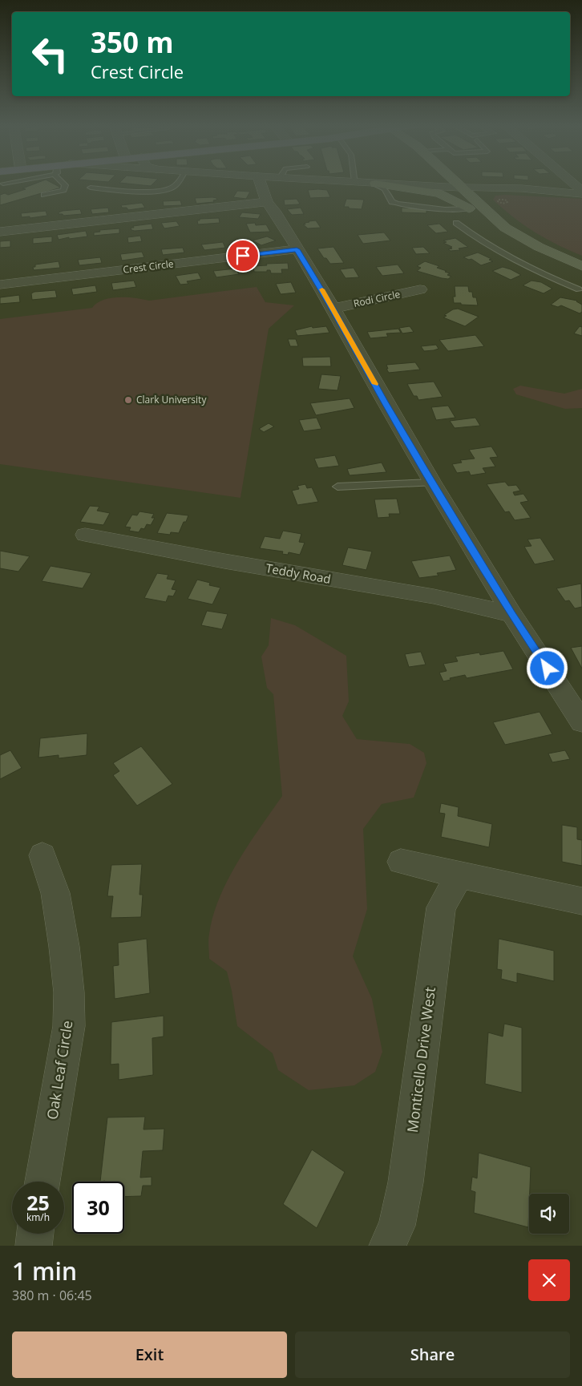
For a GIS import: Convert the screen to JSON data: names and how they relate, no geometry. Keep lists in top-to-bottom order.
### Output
{
  "streets": {
    "street": [
      "Crest Circle",
      "Rodi Circle",
      "Teddy Road",
      "Monticello Drive West",
      "Oak Leaf Circle"
    ]
  },
  "places": ["Clark University"],
  "page": {
    "turn": ["350 m", "Crest Circle"],
    "speed": "25 km/h",
    "limit": "30",
    "heading": ["1 min", "380 m · 06:45"],
    "buttons": ["Exit", "Share"]
  }
}
